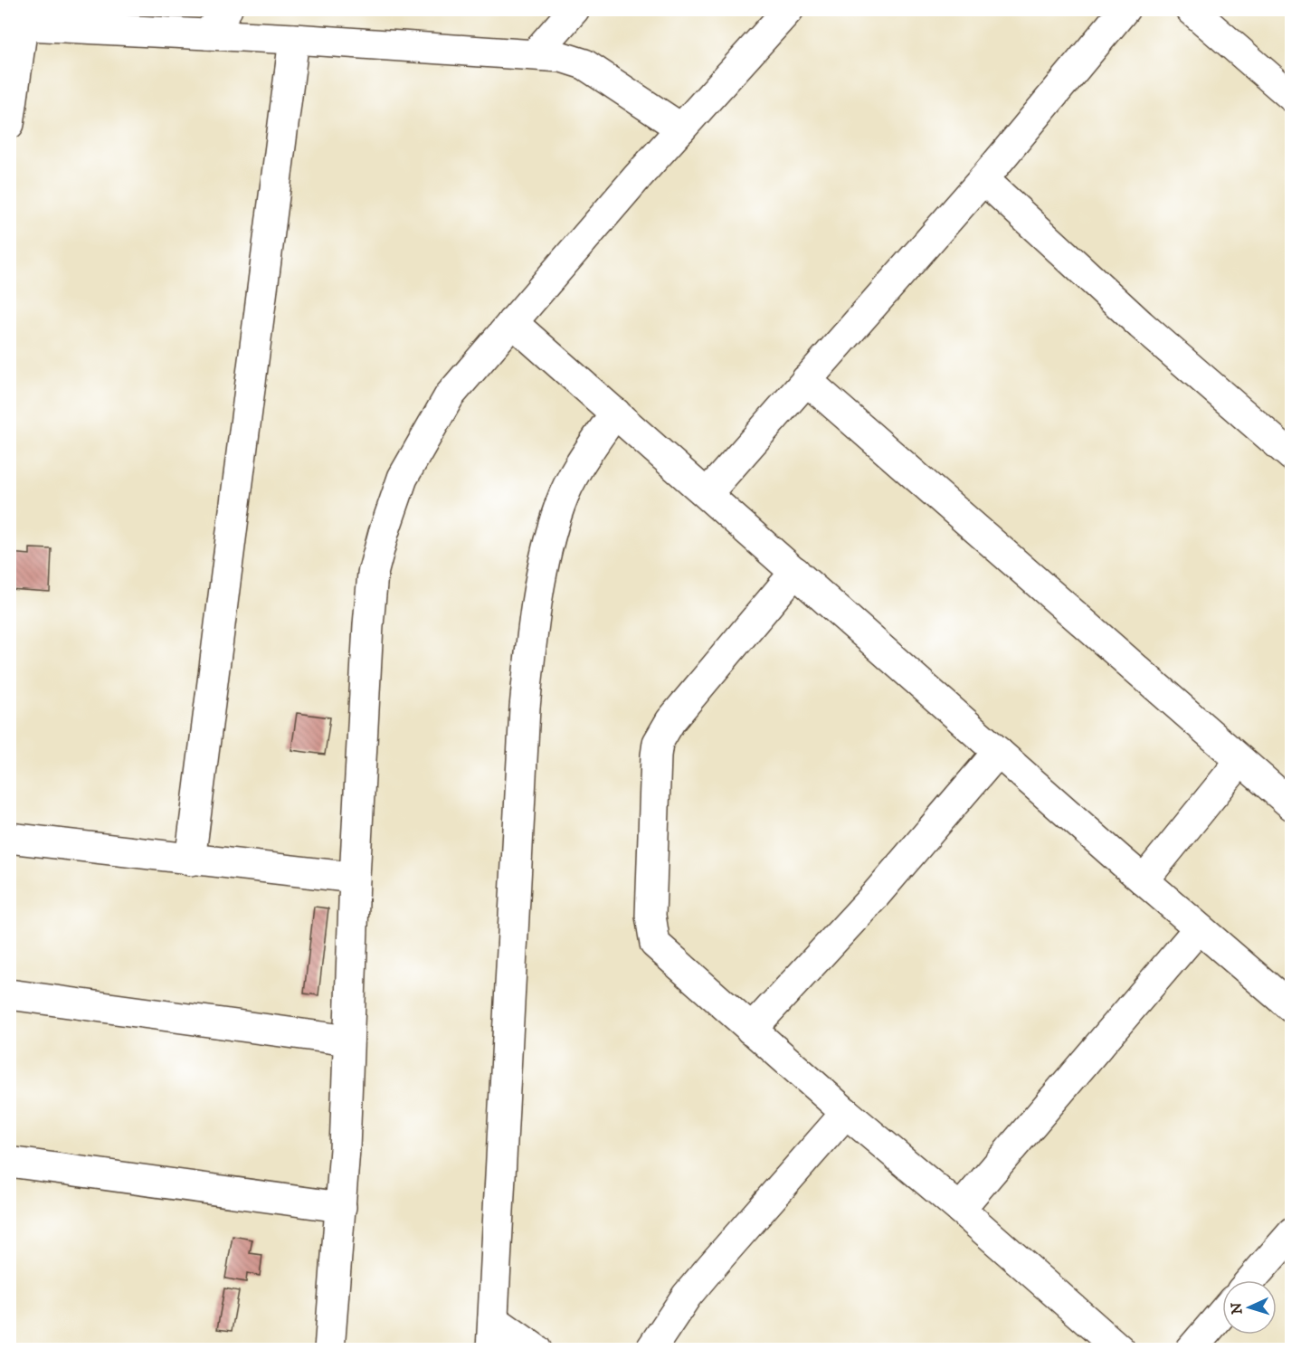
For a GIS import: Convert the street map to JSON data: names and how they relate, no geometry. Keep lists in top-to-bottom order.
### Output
{
  "north": "left"
}
